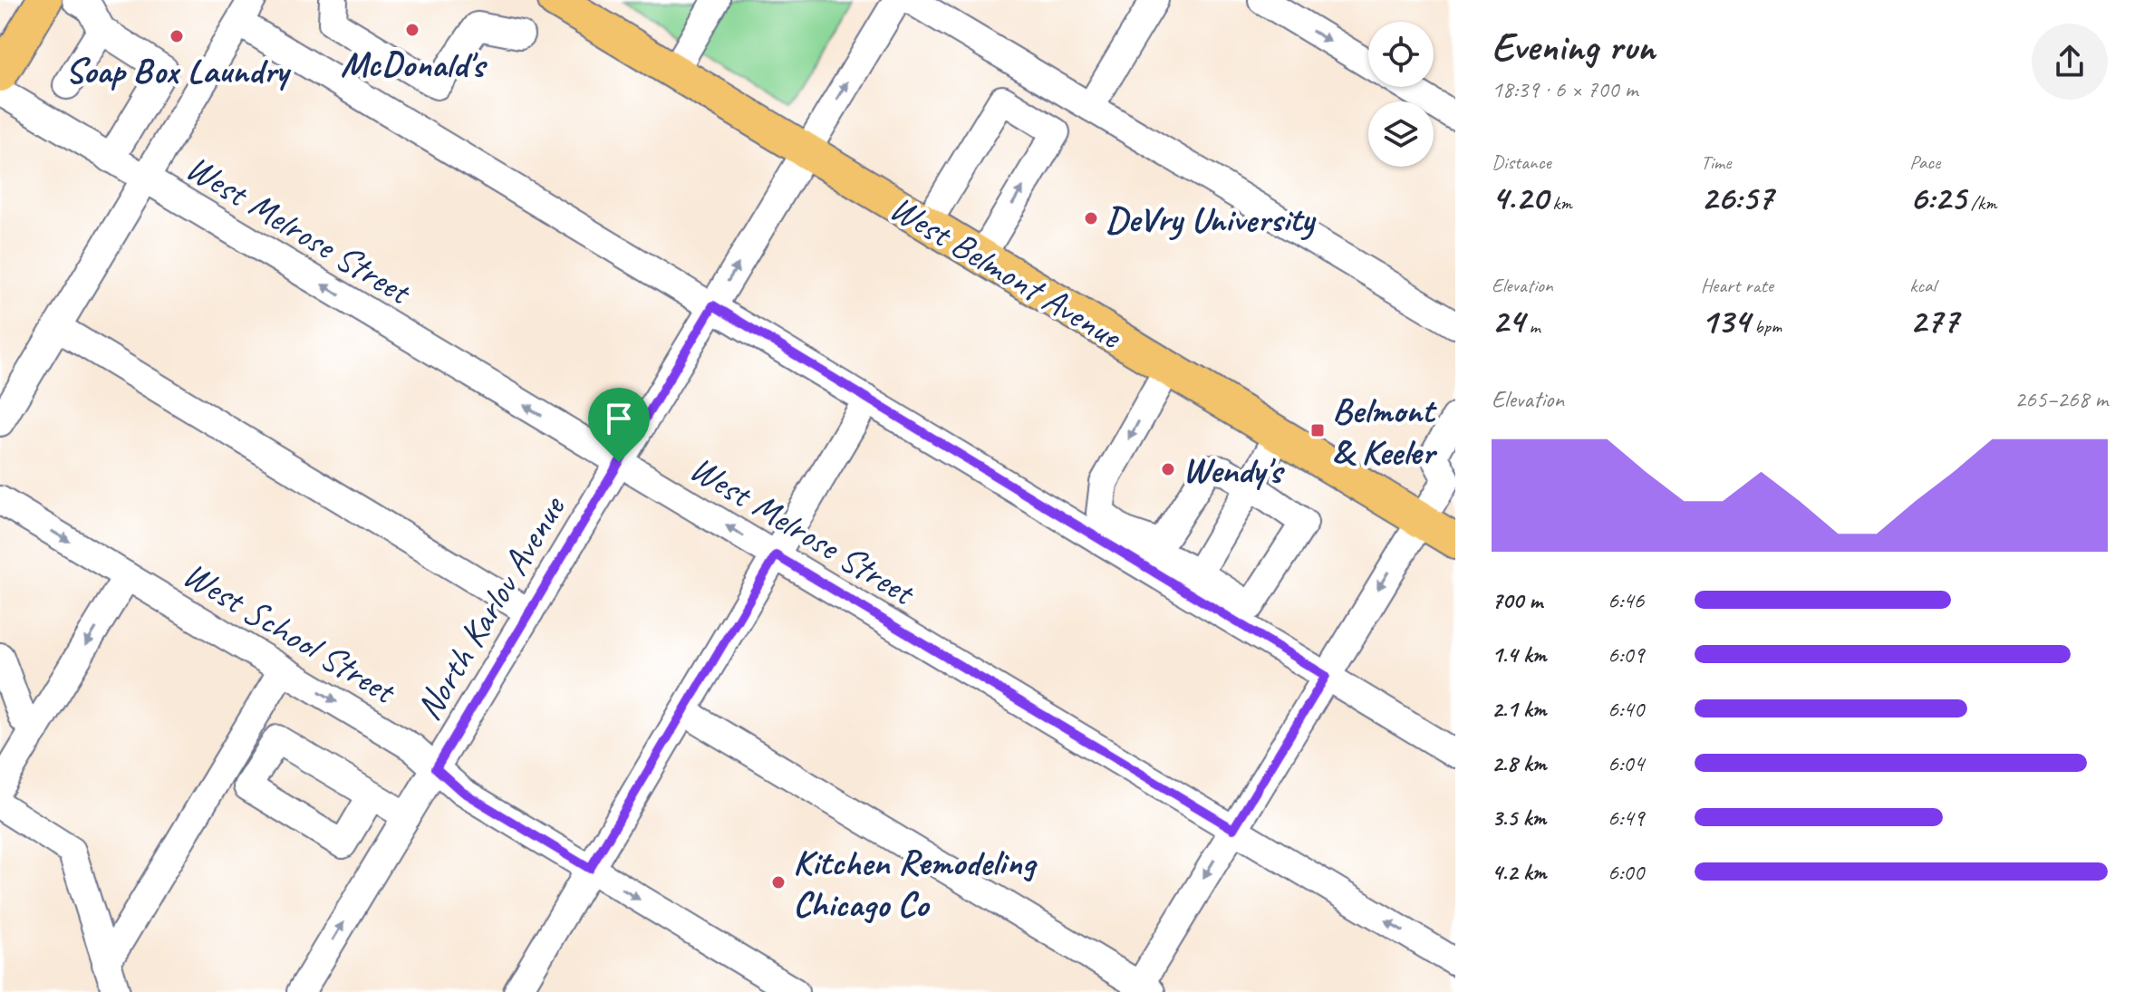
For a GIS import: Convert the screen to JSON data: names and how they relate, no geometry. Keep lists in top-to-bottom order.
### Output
{
  "streets": {
    "main road": ["West Belmont Avenue"],
    "street": ["West Melrose Street", "North Karlov Avenue", "West School Street"]
  },
  "crossings": [
    ["West Melrose Street", "North Karlov Avenue"],
    ["West Belmont Avenue", "North Karlov Avenue"],
    ["North Karlov Avenue", "West School Street"]
  ],
  "places": {
    "other": [
      "McDonald's",
      "Soap Box Laundry",
      "DeVry University",
      "Wendy's",
      "Kitchen Remodeling Chicago Co"
    ],
    "transit": ["Belmont & Keeler"]
  },
  "page": {
    "heading": ["Evening run", "18:39 · 6 × 700 m"],
    "stats": [
      ["Distance", "4.20 km"],
      ["Time", "26:57"],
      ["Pace", "6:25 /km"],
      ["Elevation", "24 m"],
      ["Heart rate", "134 bpm"],
      ["kcal", "277"]
    ],
    "chart": ["Elevation", "265–268 m"],
    "list": [
      {
        "name": "700 m",
        "note": "6:46"
      },
      {
        "name": "1.4 km",
        "note": "6:09"
      },
      {
        "name": "2.1 km",
        "note": "6:40"
      },
      {
        "name": "2.8 km",
        "note": "6:04"
      },
      {
        "name": "3.5 km",
        "note": "6:49"
      },
      {
        "name": "4.2 km",
        "note": "6:00"
      }
    ]
  }
}
